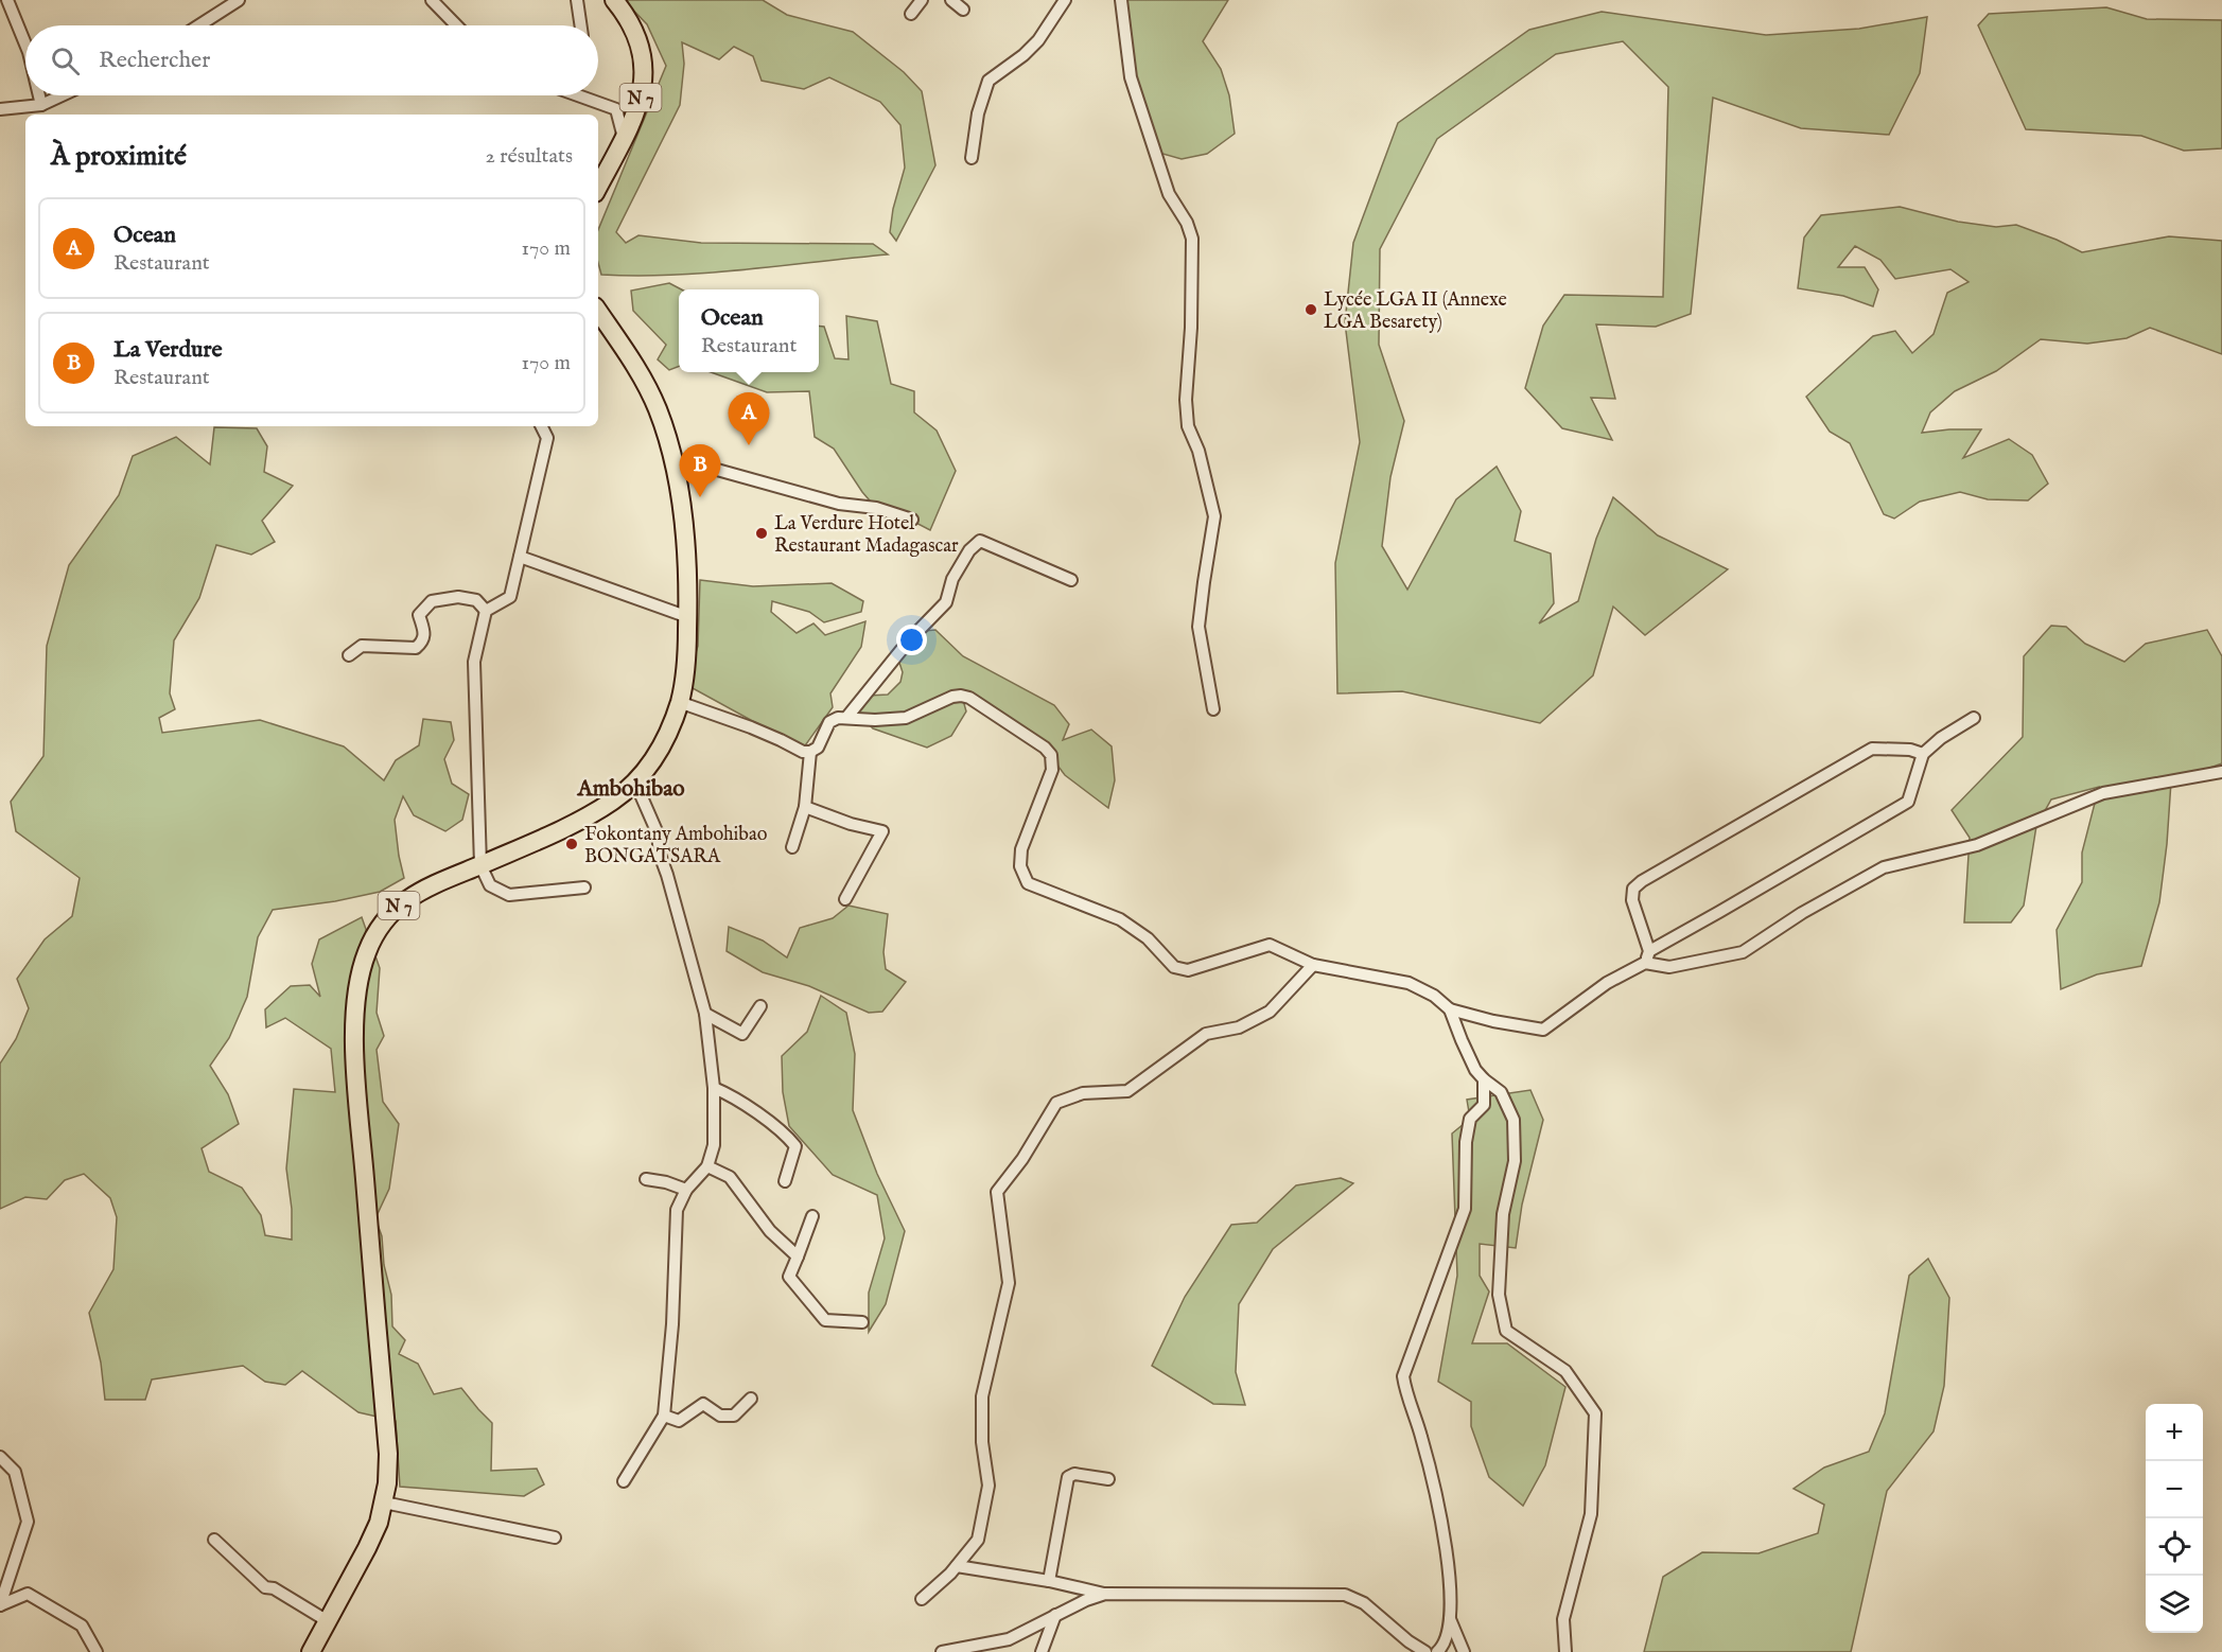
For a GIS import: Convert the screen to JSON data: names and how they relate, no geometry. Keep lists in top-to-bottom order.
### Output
{
  "streets": {
    "main road": ["N 7"]
  },
  "districts": ["Ambohibao"],
  "places": ["Lycée LGA II (Annexe LGA Besarety)", "La Verdure Hotel Restaurant Madagascar", "Fokontany Ambohibao BONGATSARA"],
  "page": {
    "search": "Rechercher",
    "heading": ["À proximité", "2 résultats"],
    "list": [
      {
        "mark": "A",
        "name": "Ocean",
        "note": "Restaurant",
        "value": "170 m"
      },
      {
        "mark": "B",
        "name": "La Verdure",
        "note": "Restaurant",
        "value": "170 m"
      }
    ],
    "popup": ["Ocean", "Restaurant"],
    "pins": ["A", "B"],
    "map_buttons": ["+", "−"]
  }
}
